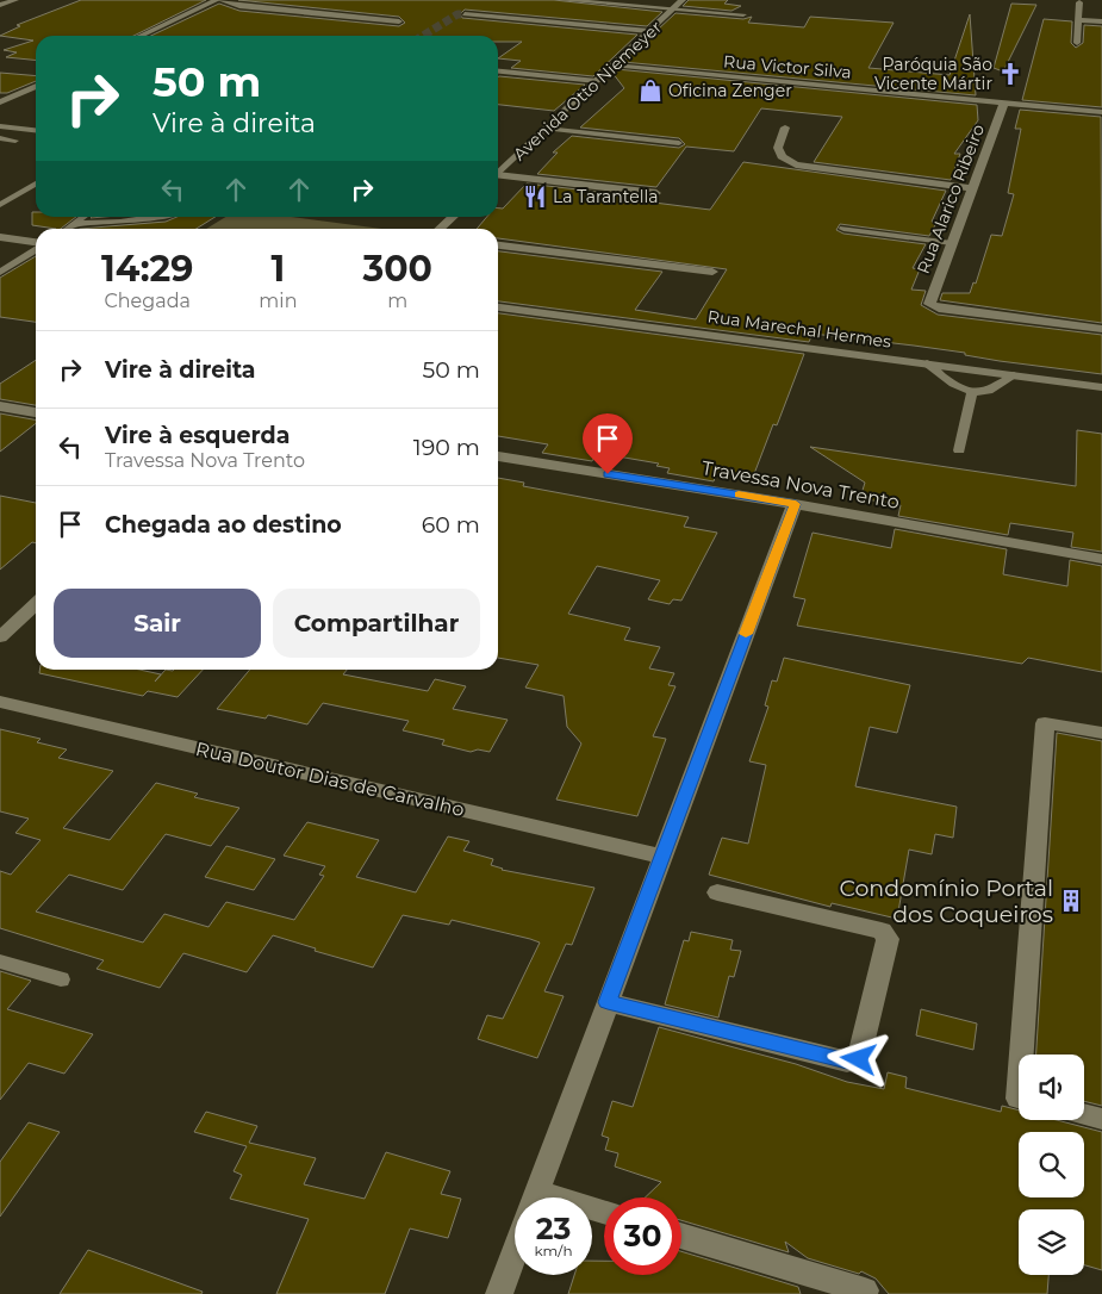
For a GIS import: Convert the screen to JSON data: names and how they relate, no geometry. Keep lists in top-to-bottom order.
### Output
{
  "streets": {
    "street": [
      "Rua Victor Silva",
      "Avenida Otto Niemeyer",
      "Rua Alarico Ribeiro",
      "Rua Marechal Hermes",
      "Travessa Nova Trento",
      "Rua Doutor Dias de Carvalho"
    ]
  },
  "crossings": [
    ["Rua Victor Silva", "Avenida Otto Niemeyer"],
    ["Rua Victor Silva", "Rua Alarico Ribeiro"]
  ],
  "places": {
    "church": ["Paróquia São Vicente Mártir"],
    "shop": ["Oficina Zenger"],
    "restaurant": ["La Tarantella"],
    "building": ["Condomínio Portal dos Coqueiros"]
  },
  "page": {
    "turn": ["50 m", "Vire à direita"],
    "eta": [
      "14:29",
      "Chegada",
      "1",
      "min",
      "300",
      "m"
    ],
    "list": [
      {
        "name": "Vire à direita",
        "value": "50 m"
      },
      {
        "name": "Vire à esquerda",
        "note": "Travessa Nova Trento",
        "value": "190 m"
      },
      {
        "name": "Chegada ao destino",
        "value": "60 m"
      }
    ],
    "buttons": ["Sair", "Compartilhar"],
    "speed": "23 km/h",
    "limit": "30"
  }
}
